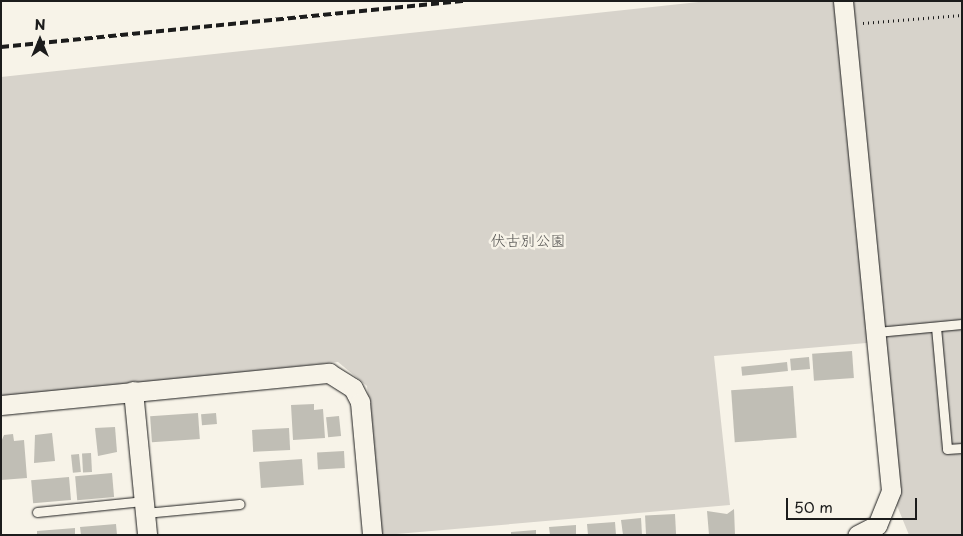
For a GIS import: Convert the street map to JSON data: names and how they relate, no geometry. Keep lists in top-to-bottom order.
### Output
{
  "parks": ["伏古別公園"],
  "scale_bar": "50 m",
  "north": "top"
}
